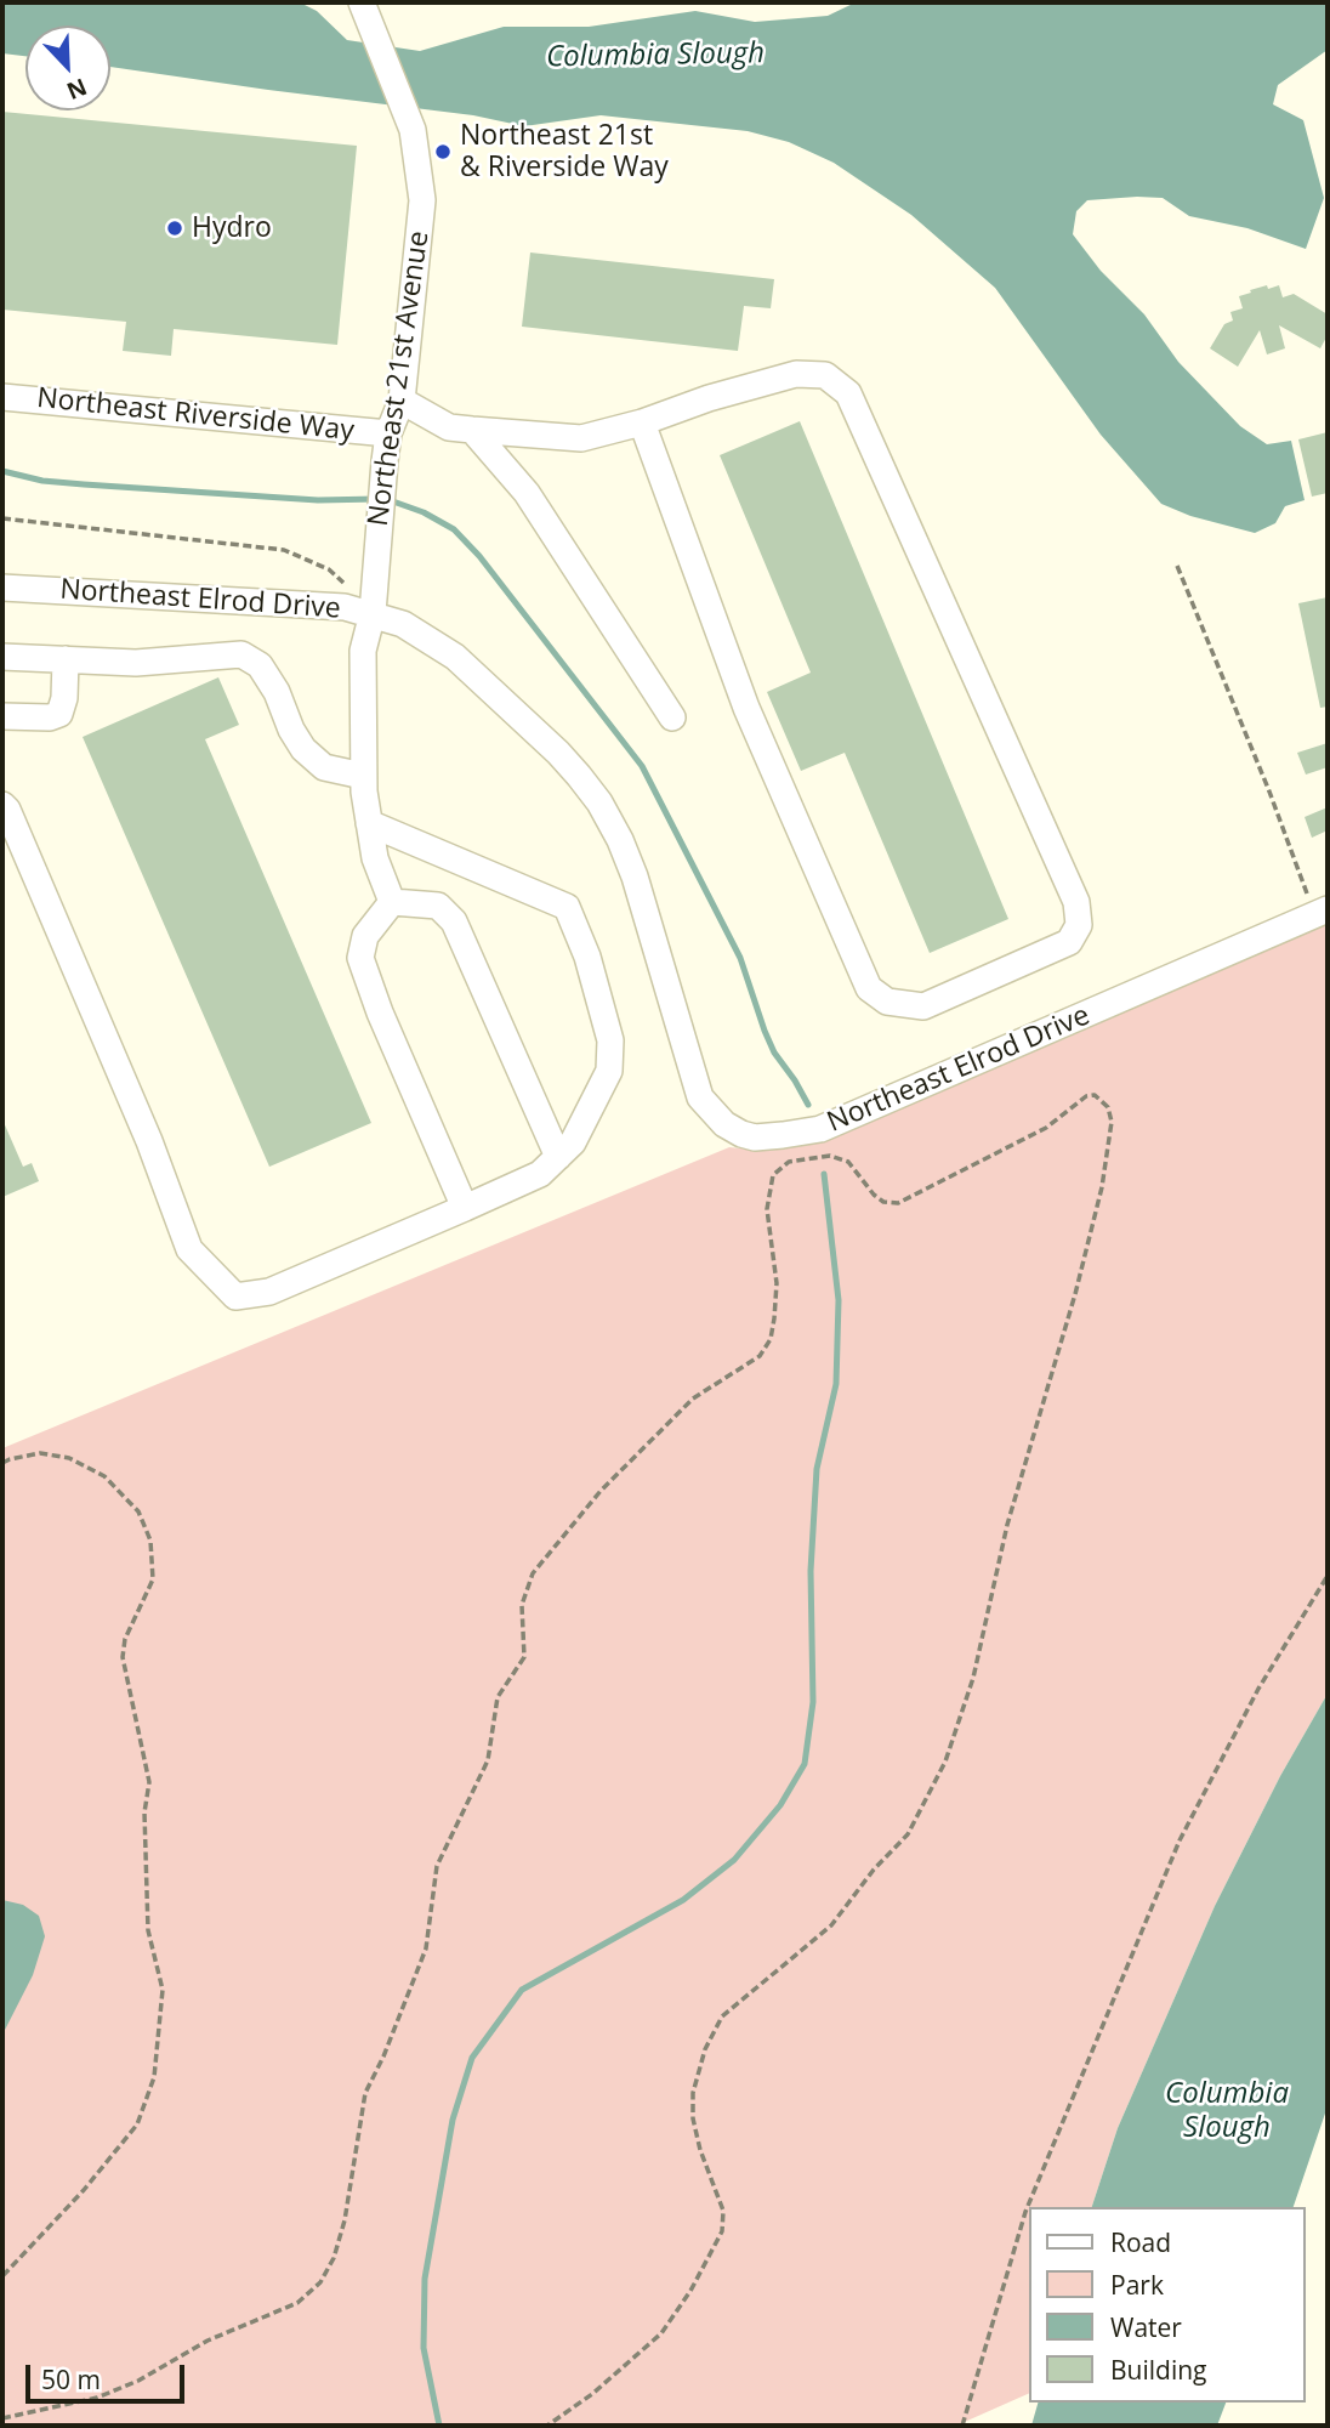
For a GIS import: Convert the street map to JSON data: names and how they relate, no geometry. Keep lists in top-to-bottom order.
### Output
{
  "streets": {
    "street": ["Northeast 21st Avenue", "Northeast Riverside Way", "Northeast Elrod Drive"]
  },
  "crossings": [
    ["Northeast 21st Avenue", "Northeast Riverside Way"],
    ["Northeast 21st Avenue", "Northeast Elrod Drive"]
  ],
  "water": ["Columbia Slough"],
  "places": ["Northeast 21st & Riverside Way", "Hydro"],
  "legend": [
    "Road",
    "Park",
    "Water",
    "Building"
  ],
  "scale_bar": "50 m",
  "north": "bottom right"
}
